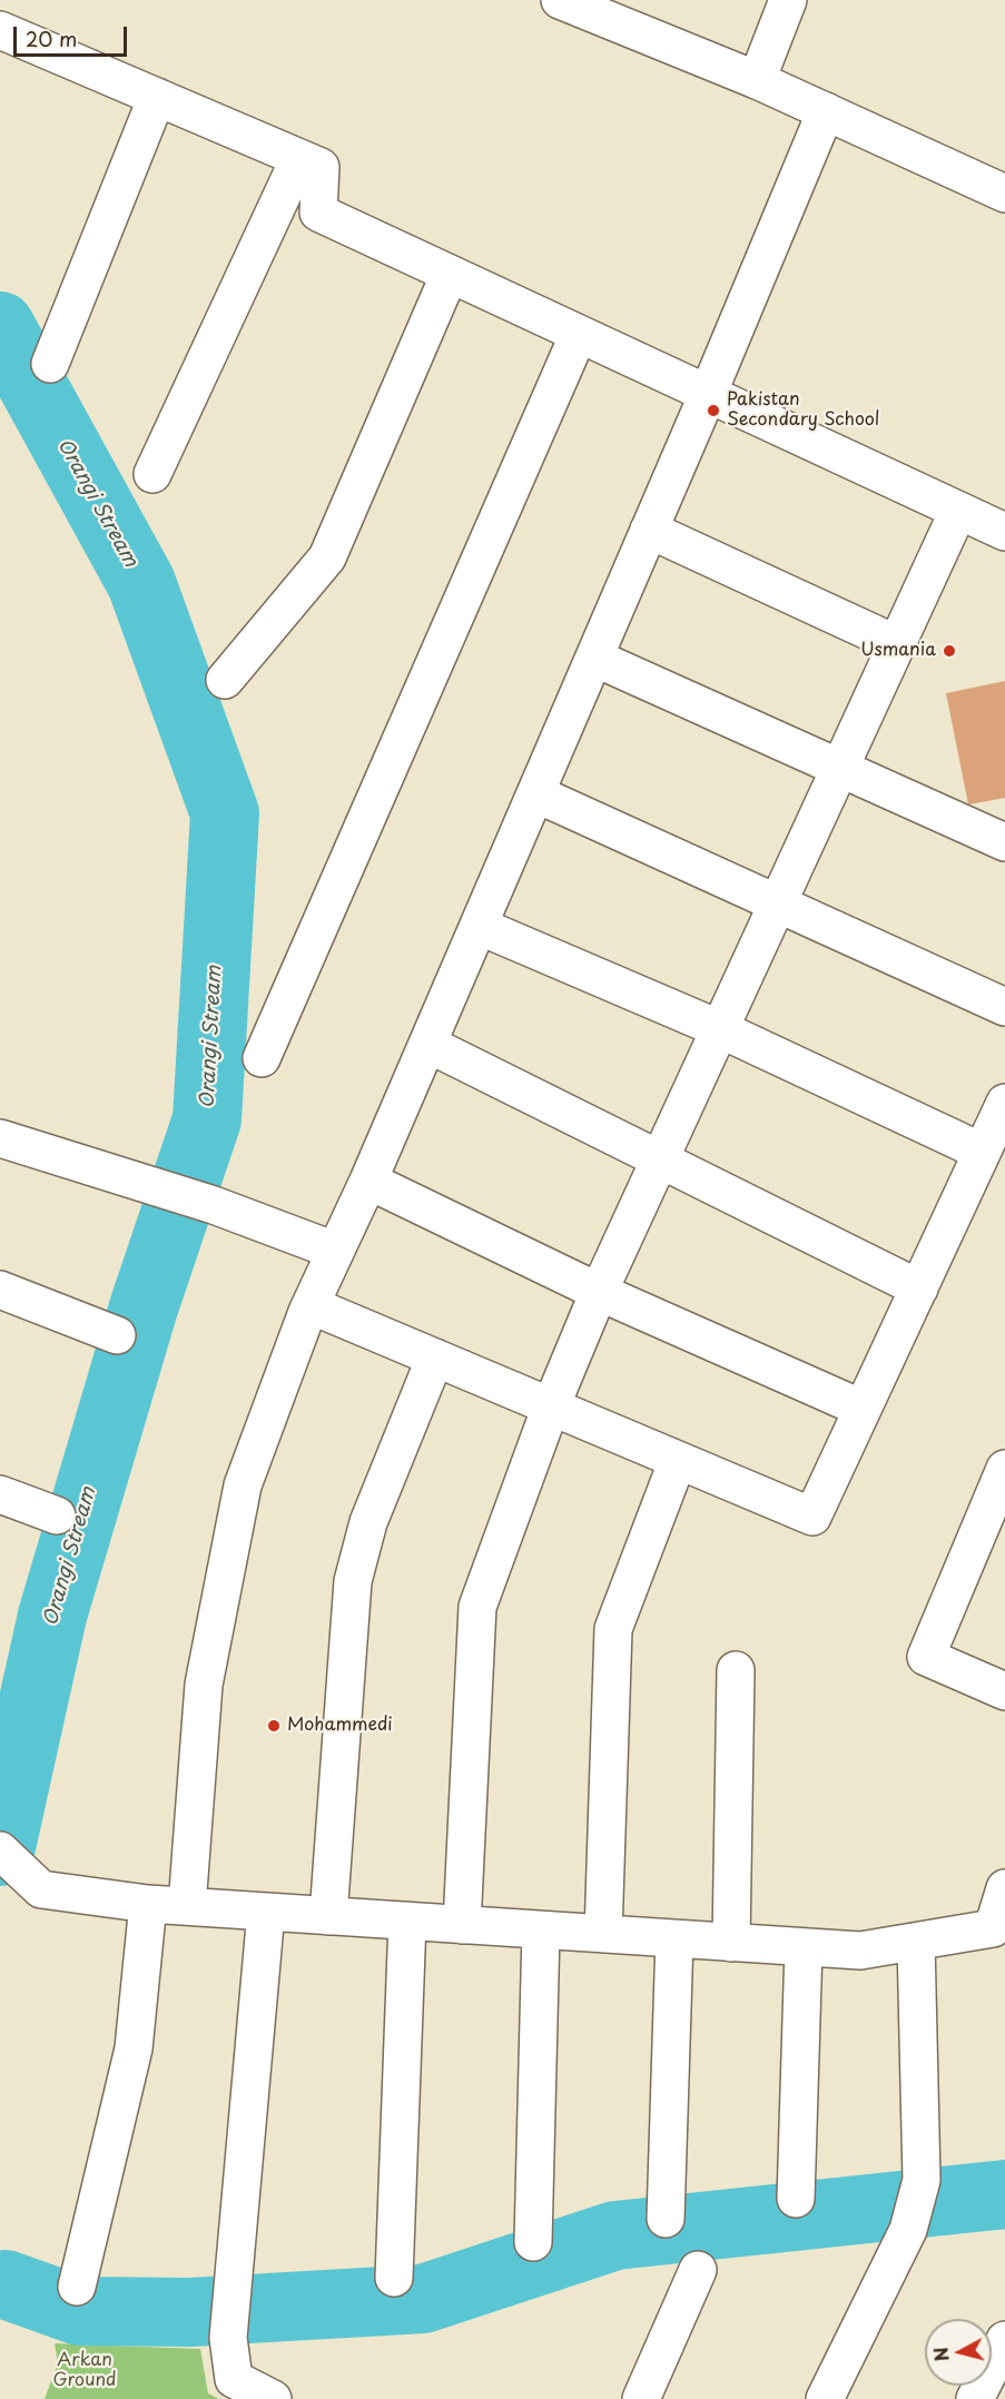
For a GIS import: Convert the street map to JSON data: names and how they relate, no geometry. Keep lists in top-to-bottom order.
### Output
{
  "water": ["Orangi Stream"],
  "parks": ["Arkan Ground"],
  "places": ["Pakistan Secondary School", "Usmania", "Mohammedi"],
  "scale_bar": "20 m",
  "north": "left"
}
